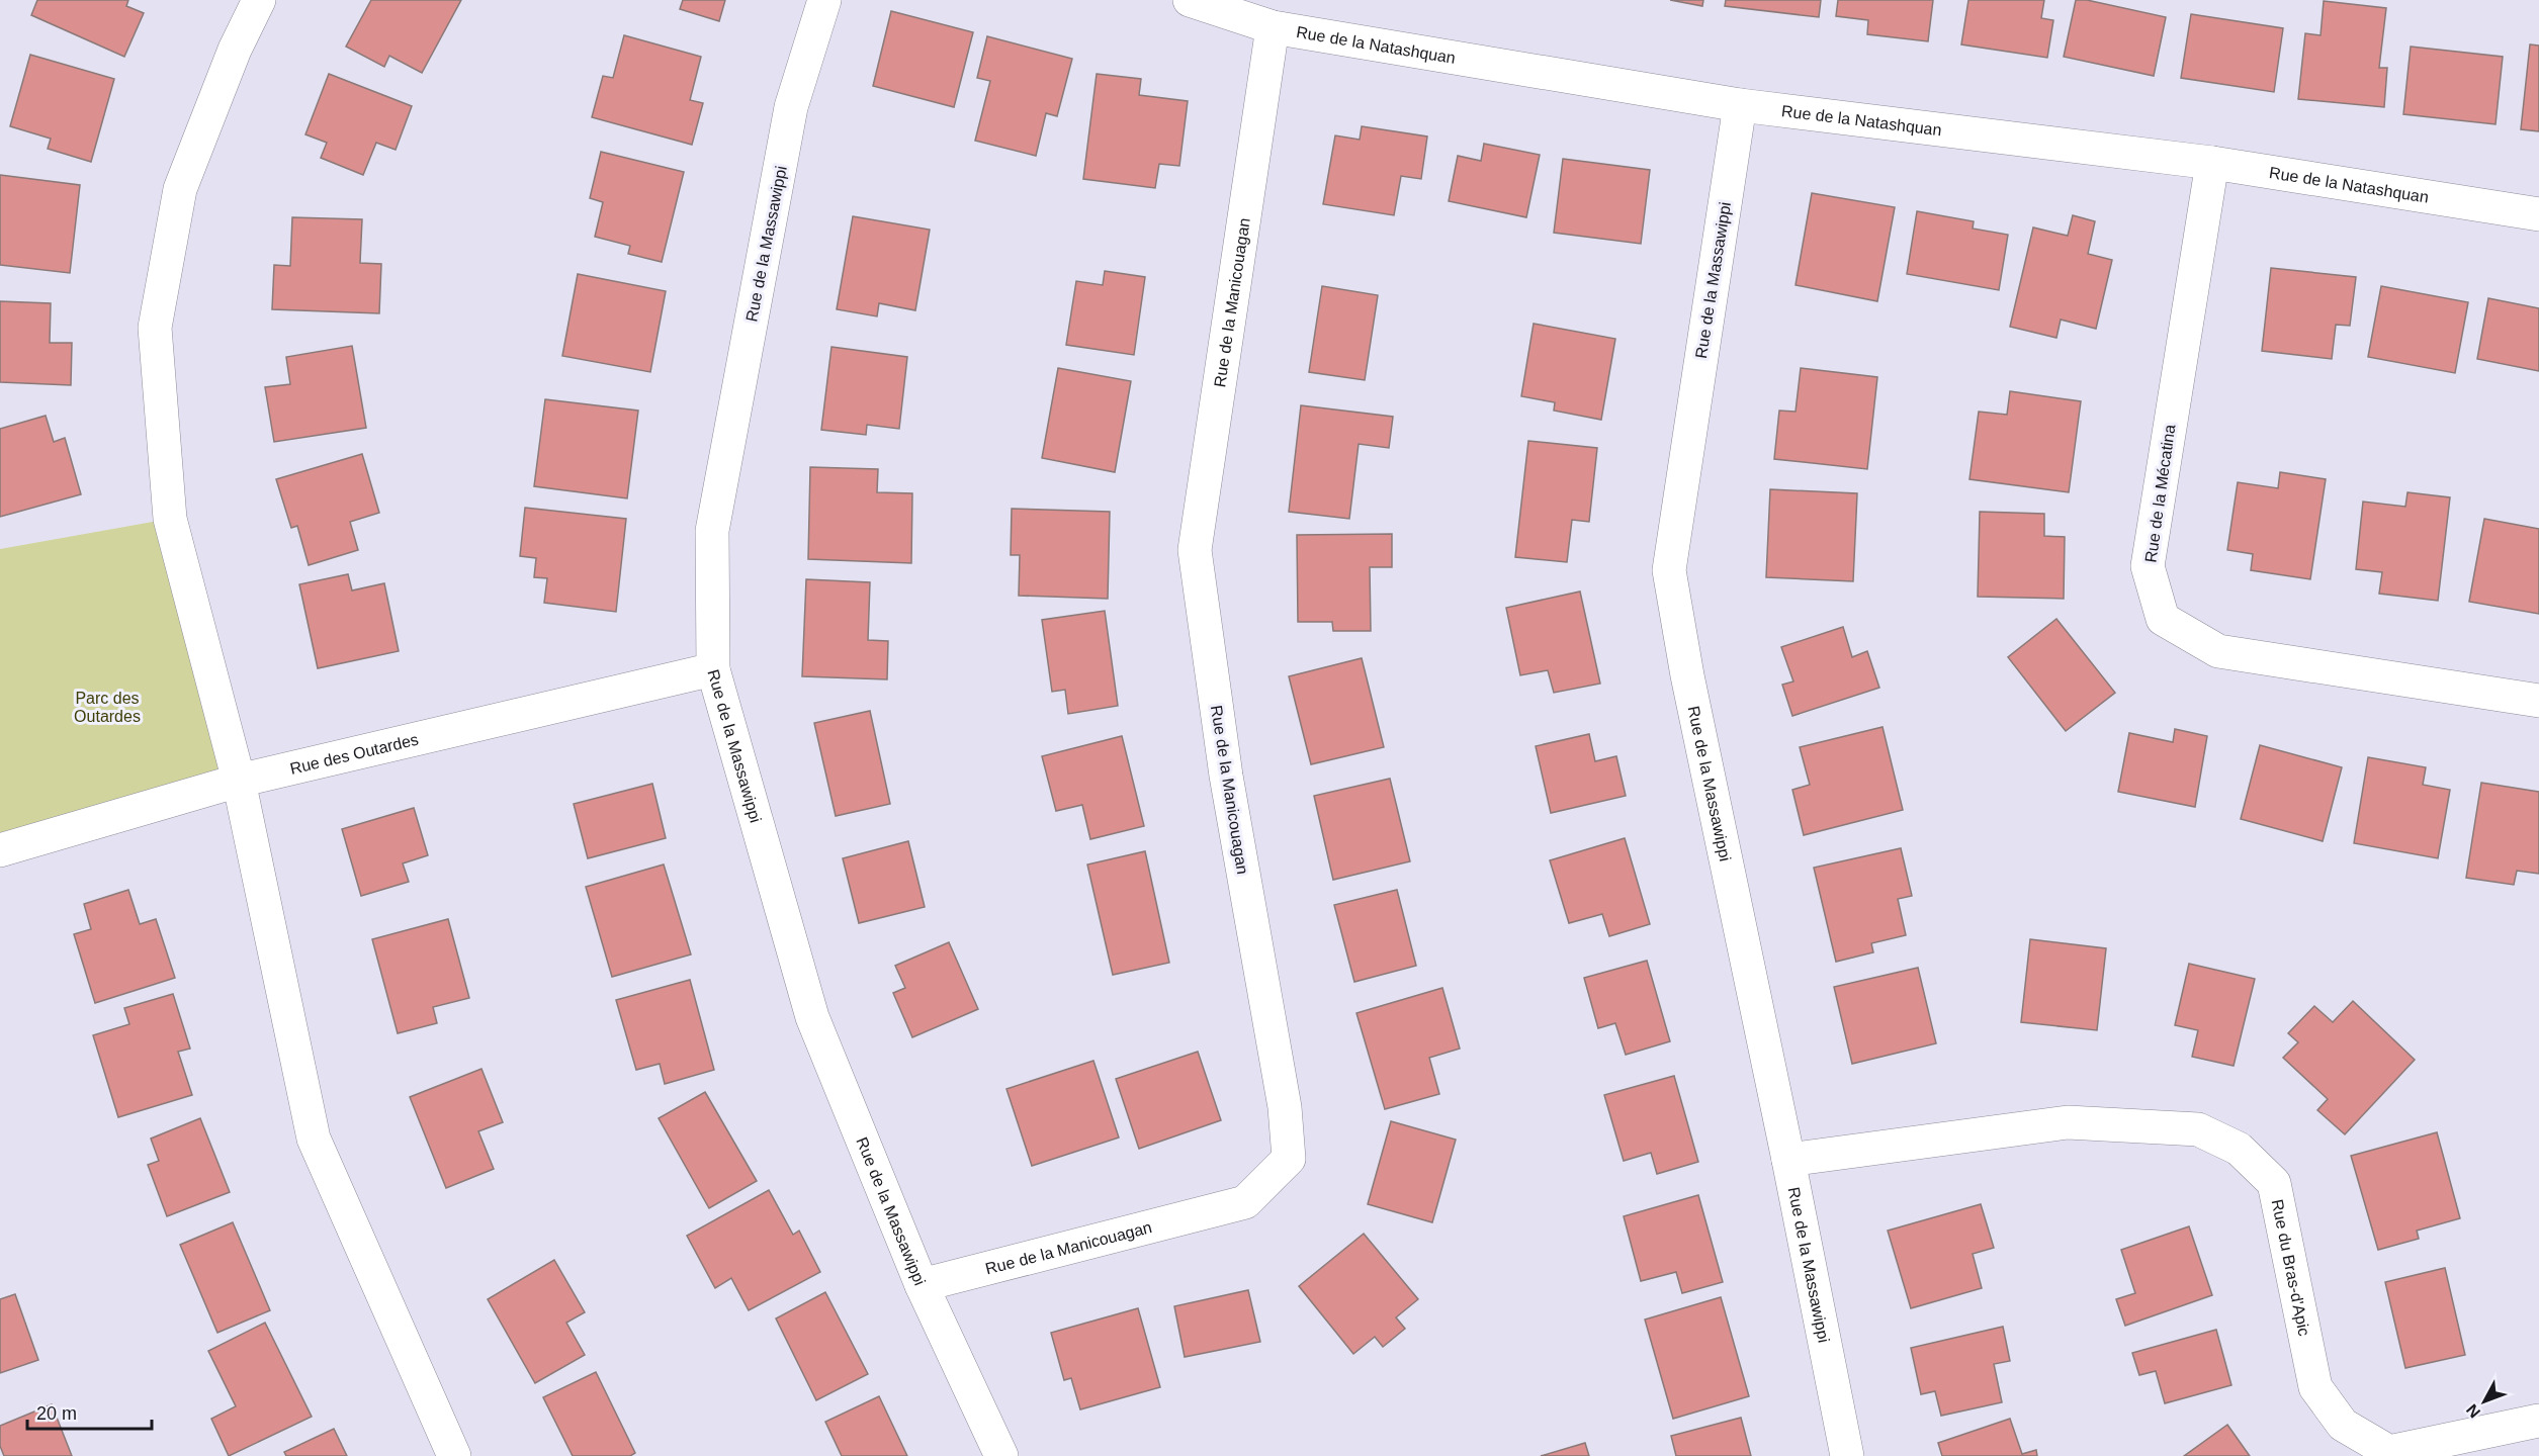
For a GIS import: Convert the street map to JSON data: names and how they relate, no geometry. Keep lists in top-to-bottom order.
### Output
{
  "streets": {
    "street": [
      "Rue de la Natashquan",
      "Rue de la Massawippi",
      "Rue de la Manicouagan",
      "Rue de la Mécatina",
      "Rue des Outardes",
      "Rue du Bras-d'Apic"
    ]
  },
  "crossings": [
    ["Rue de la Natashquan", "Rue de la Massawippi"],
    ["Rue de la Natashquan", "Rue de la Manicouagan"],
    ["Rue de la Natashquan", "Rue de la Mécatina"],
    ["Rue de la Massawippi", "Rue de la Manicouagan"],
    ["Rue de la Massawippi", "Rue des Outardes"],
    ["Rue de la Massawippi", "Rue du Bras-d'Apic"]
  ],
  "parks": ["Parc des Outardes"],
  "scale_bar": "20 m",
  "north": "bottom left"
}
